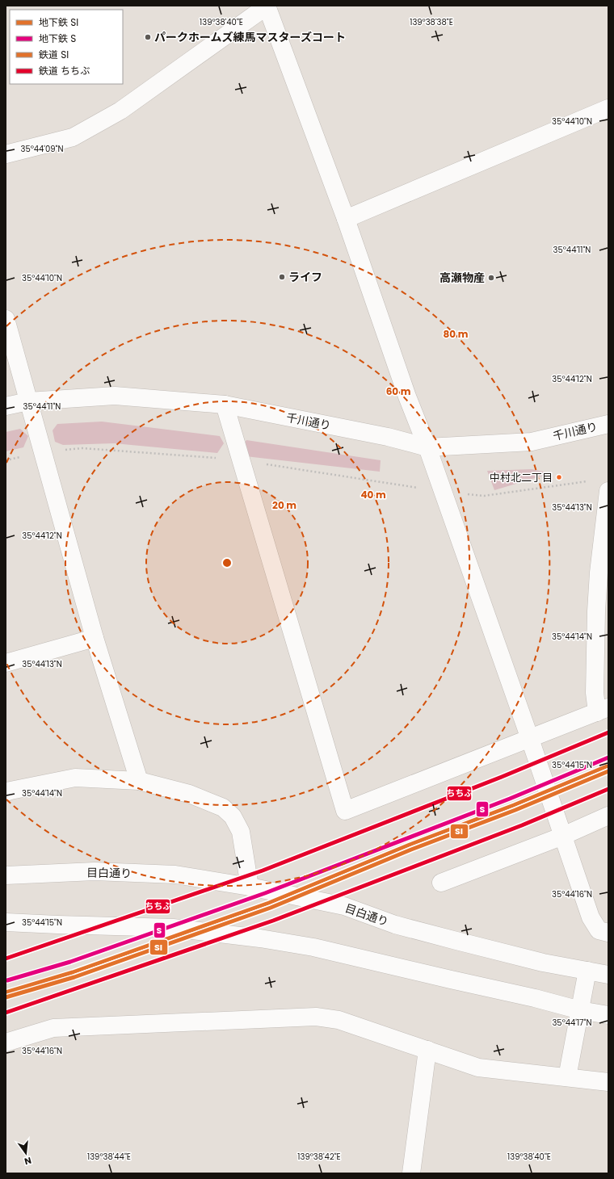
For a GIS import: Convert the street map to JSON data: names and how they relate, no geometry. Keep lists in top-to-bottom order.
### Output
{
  "streets": {
    "street": ["千川通り", "目白通り"]
  },
  "places": [
    "パークホームズ練馬マスターズコート",
    "ライフ",
    "高瀬物産",
    "中村北二丁目"
  ],
  "lines": [
    "rail line ちちぶ",
    "metro line S",
    "rail line SI",
    "metro line SI"
  ],
  "legend": [
    "地下鉄 SI",
    "地下鉄 S",
    "鉄道 SI",
    "鉄道 ちちぶ"
  ],
  "north": "bottom",
  "coordinates": [
    "139°38'40\"E",
    "139°38'38\"E",
    "35°44'10\"N",
    "35°44'09\"N",
    "35°44'11\"N",
    "35°44'12\"N",
    "35°44'13\"N",
    "35°44'14\"N",
    "35°44'15\"N",
    "35°44'16\"N",
    "35°44'17\"N",
    "139°38'44\"E",
    "139°38'42\"E"
  ],
  "rings": [
    "80 m",
    "60 m",
    "40 m",
    "20 m"
  ]
}
